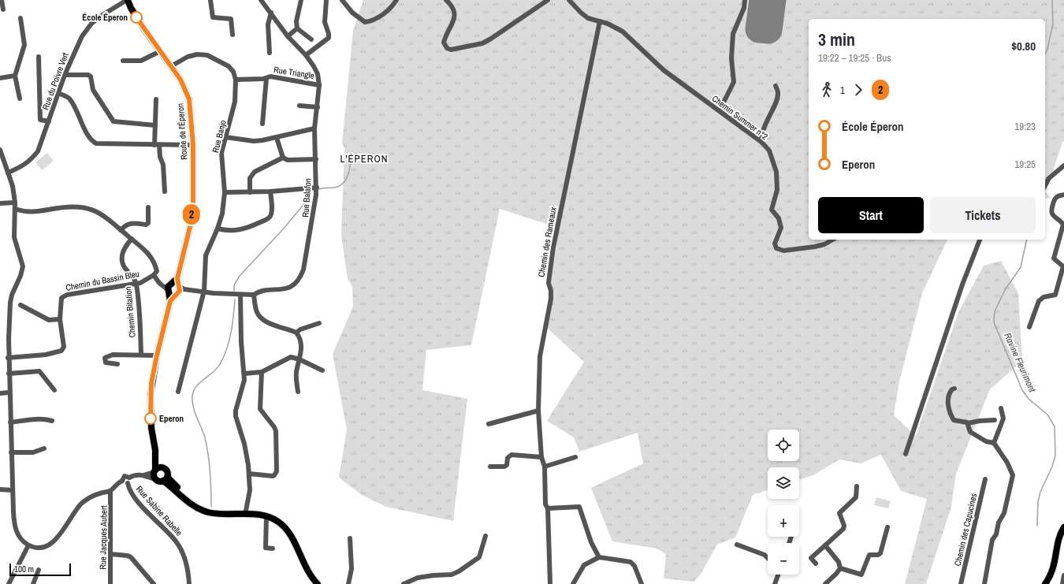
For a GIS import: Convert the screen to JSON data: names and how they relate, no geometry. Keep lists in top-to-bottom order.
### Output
{
  "streets": {
    "main road": ["Route de l'Éperon"],
    "street": [
      "Rue Triangle",
      "Rue du Poivre Vert",
      "Chemin Summer n°2",
      "Rue Banjo",
      "Rue Balafon",
      "Chemin des Rameaux",
      "Chemin du Bassin Bleu",
      "Chemin Bitation",
      "Rue Sabine Rabelle",
      "Chemin des Capucines",
      "Rue Jacques Aubert"
    ]
  },
  "crossings": [
    ["Rue Triangle", "Rue Banjo"],
    ["Rue Triangle", "Rue Balafon"],
    ["Rue du Poivre Vert", "Route de l'Éperon"],
    ["Chemin Summer n°2", "Chemin des Rameaux"],
    ["Route de l'Éperon", "Rue Balafon"],
    ["Rue Banjo", "Rue Balafon"],
    ["Chemin du Bassin Bleu", "Chemin Bitation"]
  ],
  "districts": ["L'ÉPERON"],
  "water": ["Ravine Fleurimont"],
  "places": ["École Éperon", "Eperon"],
  "lines": ["bus line 2"],
  "scale_bar": "100 m",
  "page": {
    "on_map": "2",
    "heading": ["3 min", "19:22 – 19:25 · Bus", "$0.80"],
    "legs": ["1", "2"],
    "list": [
      {
        "name": "École Éperon",
        "value": "19:23"
      },
      {
        "name": "Eperon",
        "value": "19:25"
      }
    ],
    "buttons": ["Start", "Tickets"],
    "map_buttons": ["+", "−"],
    "scale": "100 m"
  }
}
